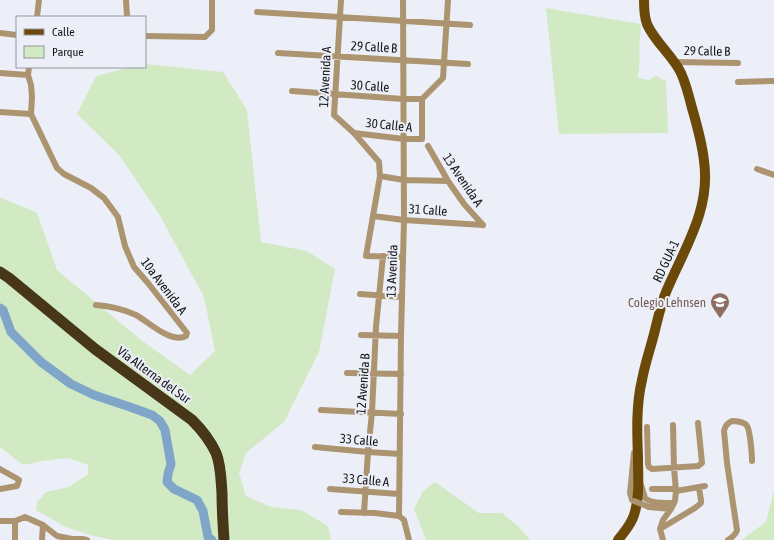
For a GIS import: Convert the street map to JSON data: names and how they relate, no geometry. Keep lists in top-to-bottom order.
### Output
{
  "streets": {
    "highway": ["Vía Alterna del Sur"],
    "main road": ["RD GUA-1"],
    "street": [
      "29 Calle B",
      "12 Avenida A",
      "30 Calle",
      "30 Calle A",
      "13 Avenida A",
      "31 Calle",
      "13 Avenida",
      "10a Avenida A",
      "12 Avenida B",
      "33 Calle",
      "33 Calle A"
    ]
  },
  "crossings": [
    ["29 Calle B", "12 Avenida A"],
    ["29 Calle B", "RD GUA-1"],
    ["29 Calle B", "13 Avenida"],
    ["12 Avenida A", "30 Calle"],
    ["12 Avenida A", "30 Calle A"],
    ["12 Avenida A", "31 Calle"],
    ["12 Avenida A", "12 Avenida B"],
    ["30 Calle", "30 Calle A"],
    ["30 Calle", "13 Avenida"],
    ["30 Calle A", "13 Avenida"],
    ["13 Avenida A", "31 Calle"],
    ["31 Calle", "13 Avenida"],
    ["13 Avenida", "33 Calle"],
    ["13 Avenida", "33 Calle A"],
    ["12 Avenida B", "33 Calle"],
    ["12 Avenida B", "33 Calle A"]
  ],
  "places": {
    "school or university": ["Colegio Lehnsen"]
  },
  "legend": ["Calle", "Parque"]
}
